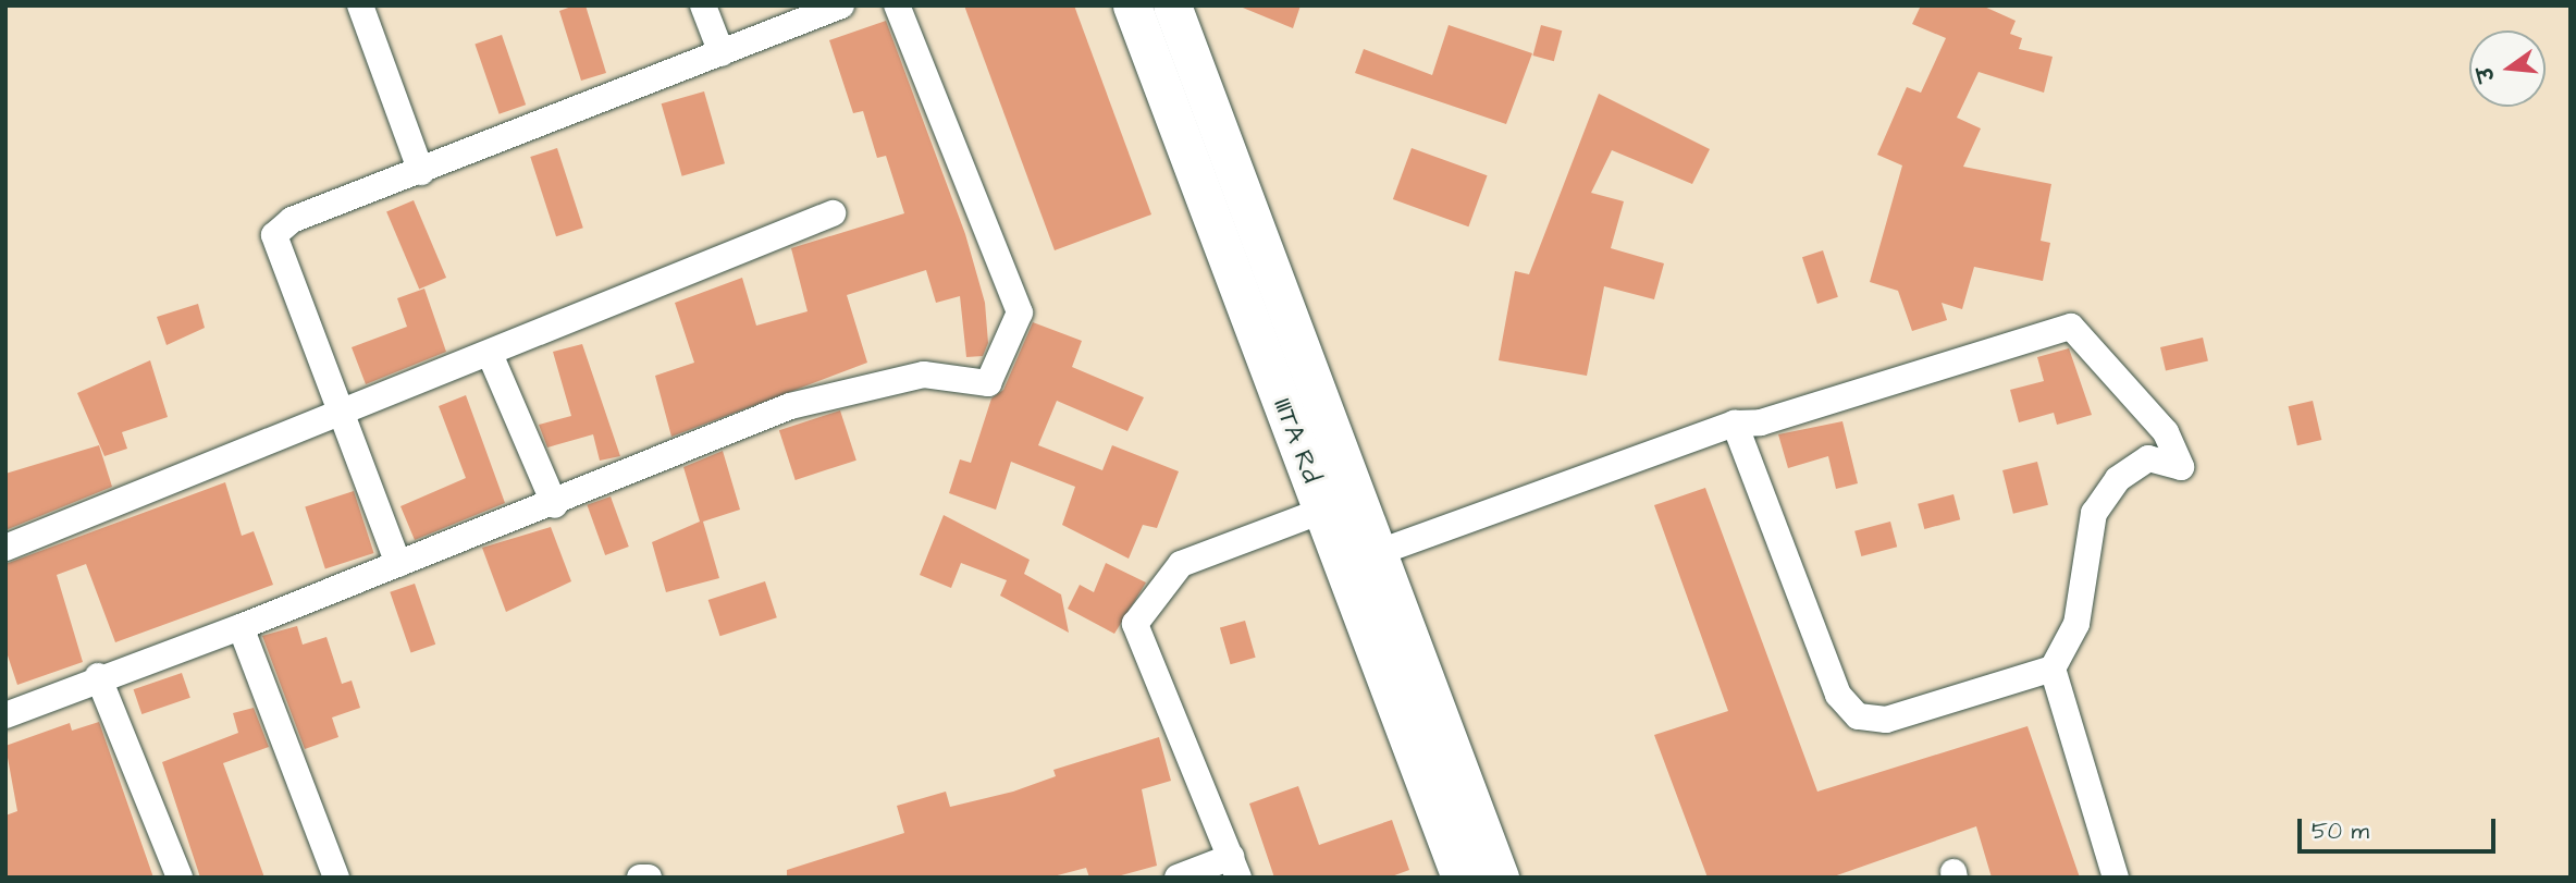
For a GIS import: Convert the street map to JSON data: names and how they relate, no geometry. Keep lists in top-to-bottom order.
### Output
{
  "streets": {
    "street": ["IIITA Rd"]
  },
  "scale_bar": "50 m",
  "north": "left"
}
